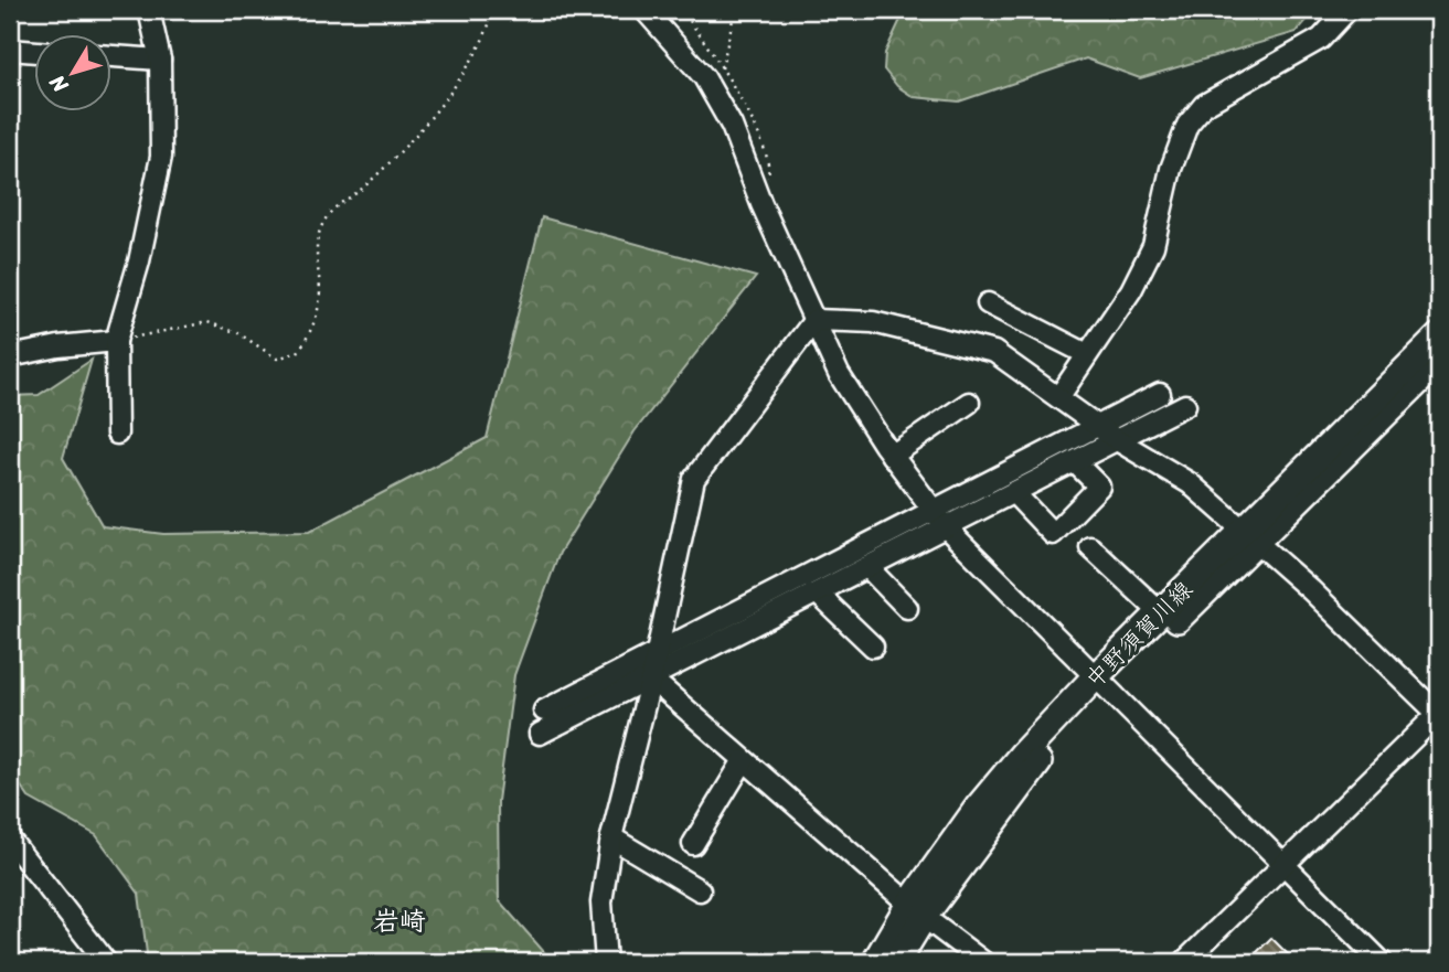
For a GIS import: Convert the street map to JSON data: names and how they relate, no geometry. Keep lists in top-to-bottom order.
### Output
{
  "streets": {
    "main road": ["中野須賀川線"]
  },
  "districts": ["岩崎"],
  "north": "bottom left"
}
